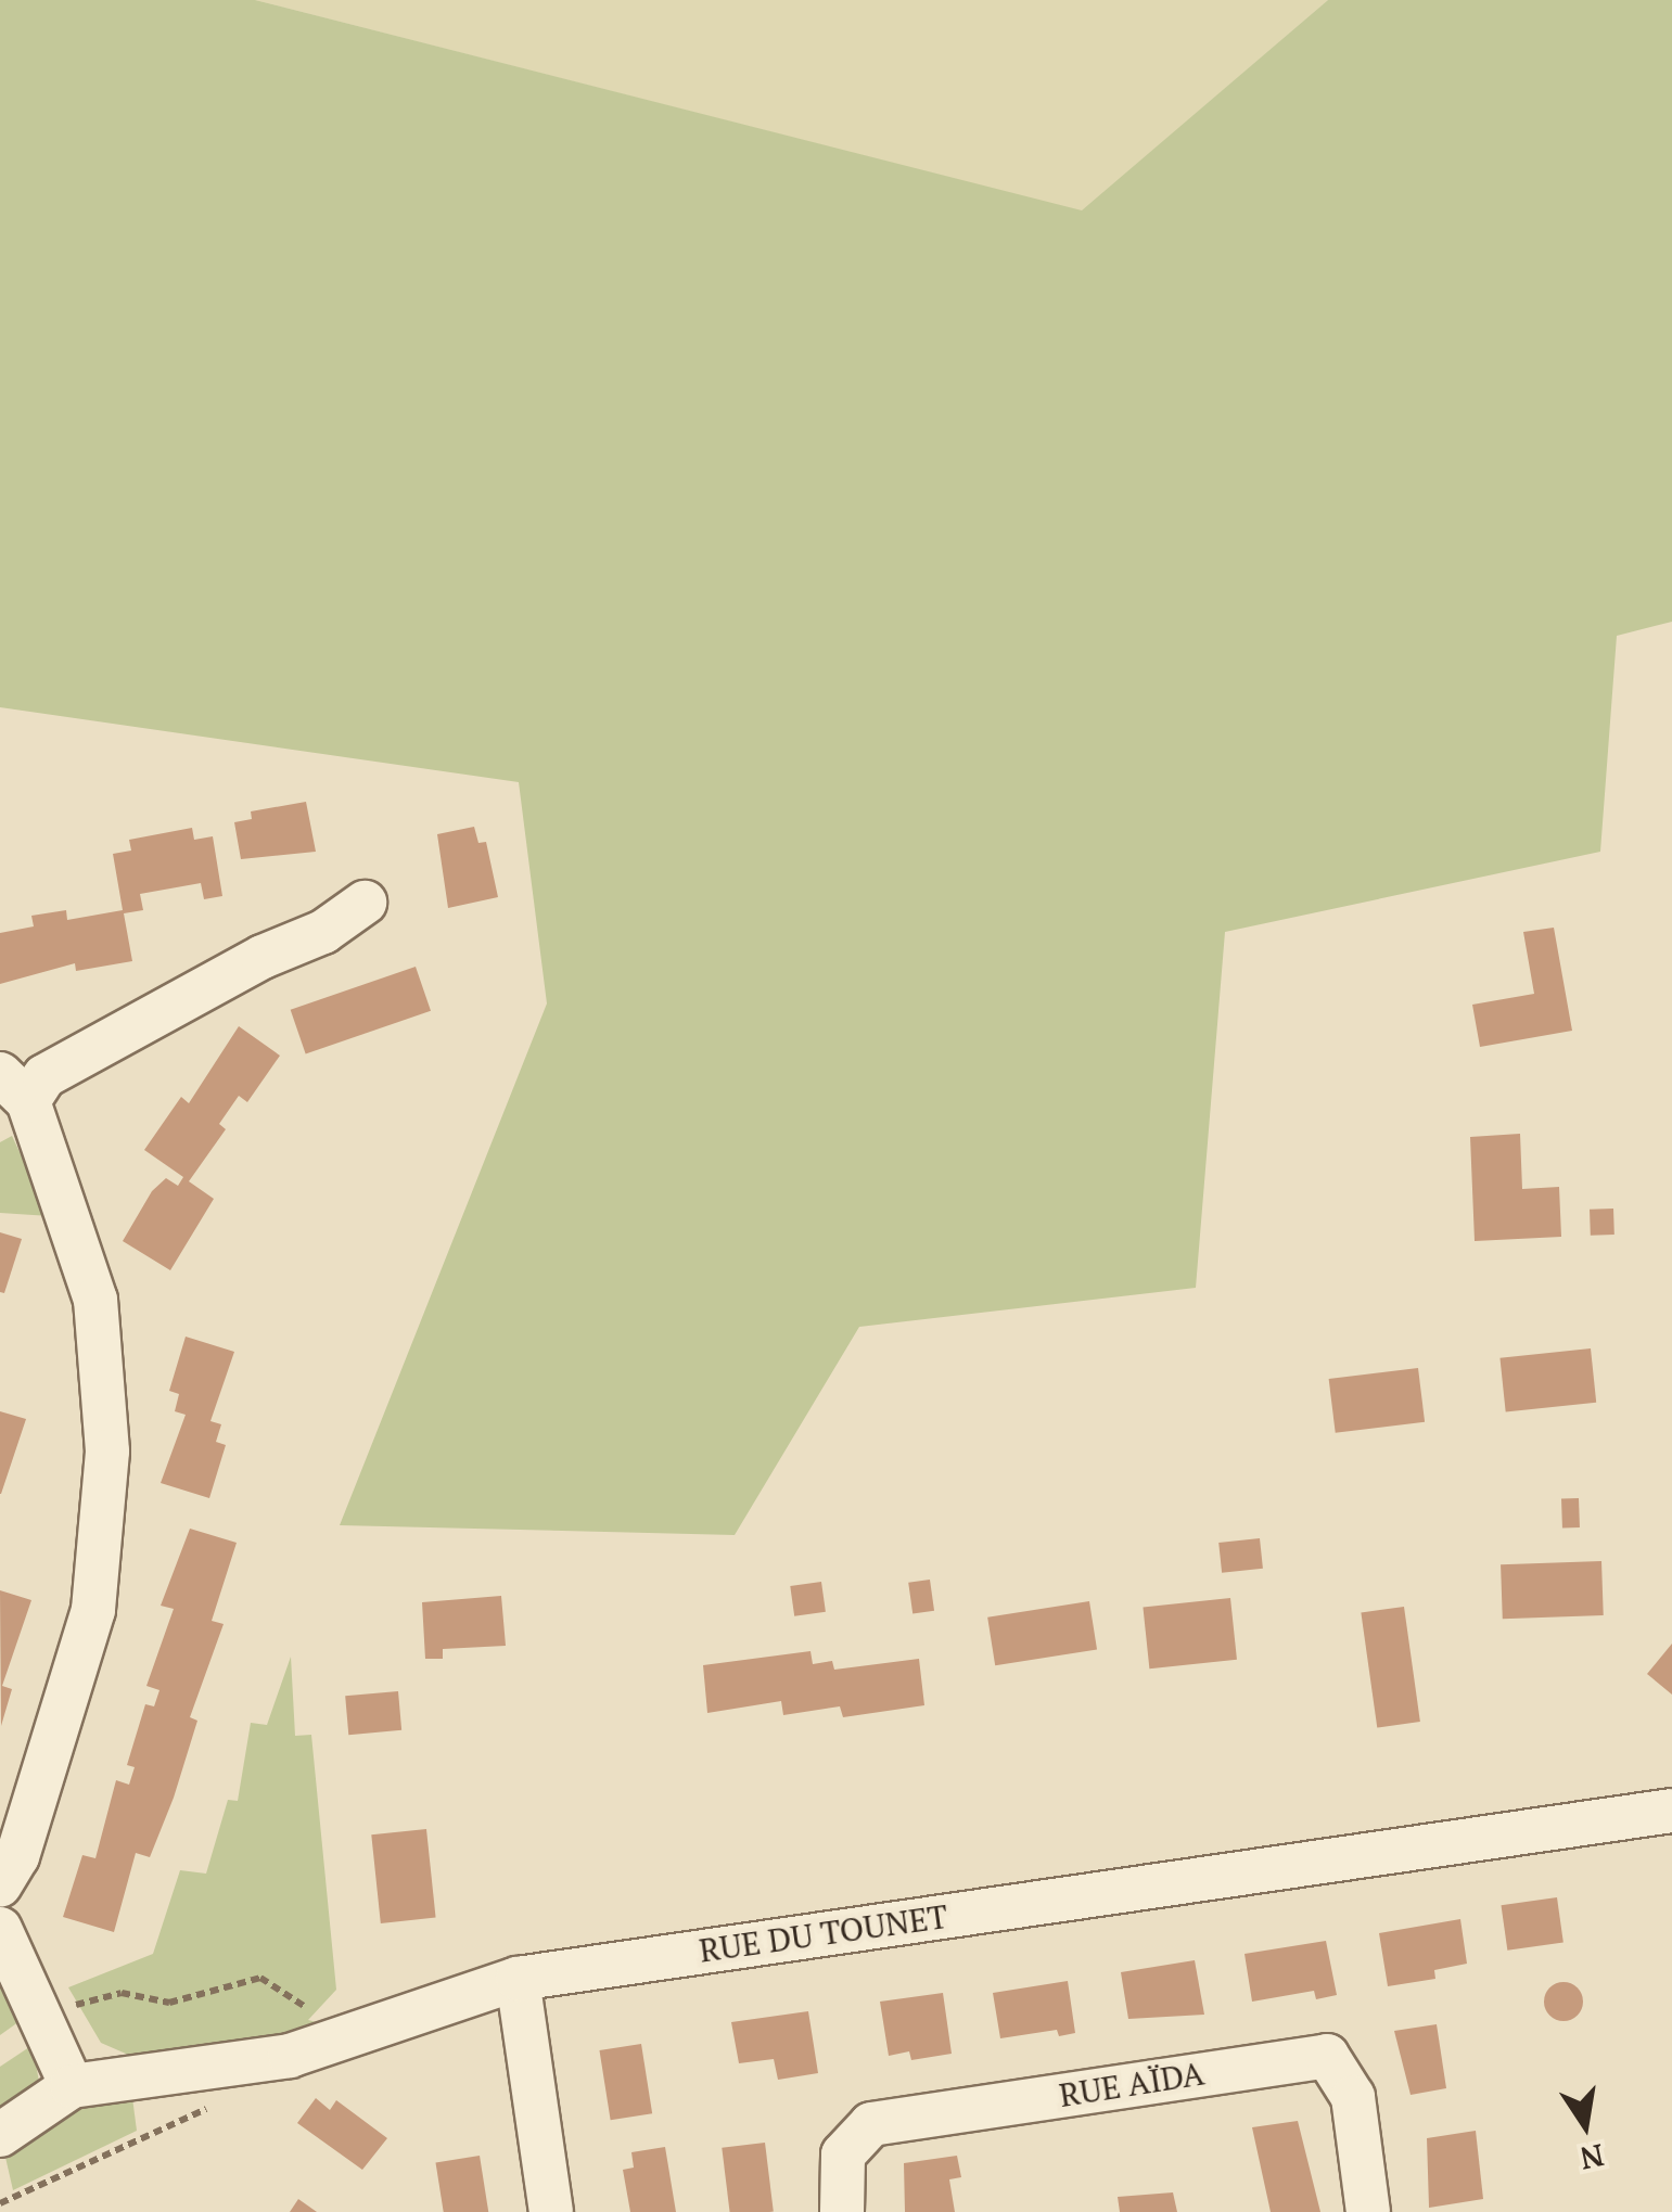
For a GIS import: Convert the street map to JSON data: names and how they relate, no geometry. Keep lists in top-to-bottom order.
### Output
{
  "streets": {
    "street": ["RUE DU TOUNET", "RUE AÏDA"]
  },
  "north": "bottom"
}
